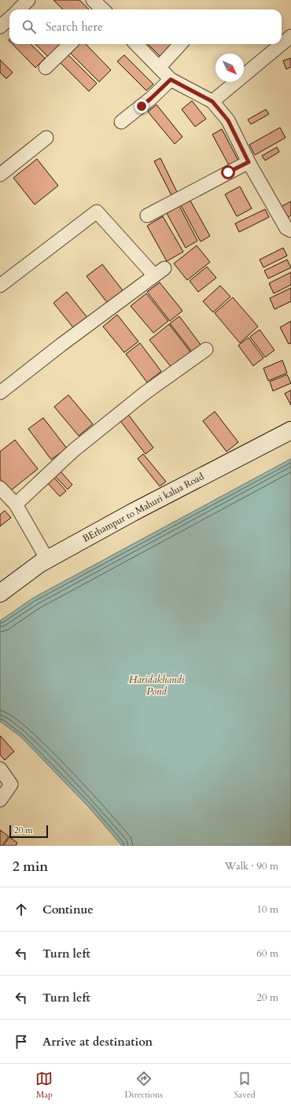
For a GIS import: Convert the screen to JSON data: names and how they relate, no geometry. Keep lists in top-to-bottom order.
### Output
{
  "streets": {
    "street": ["BErhampur to Mahuri kalua Road"]
  },
  "water": ["Haridakhandi Pond"],
  "scale_bar": "20 m",
  "north": "bottom right",
  "page": {
    "search": "Search here",
    "scale": "20 m",
    "heading": ["2 min", "Walk · 90 m"],
    "list": [
      ["Continue", "10 m"],
      ["Turn left", "60 m"],
      ["Turn left", "20 m"],
      "Arrive at destination"
    ],
    "nav": ["Map", "Directions", "Saved"]
  }
}
